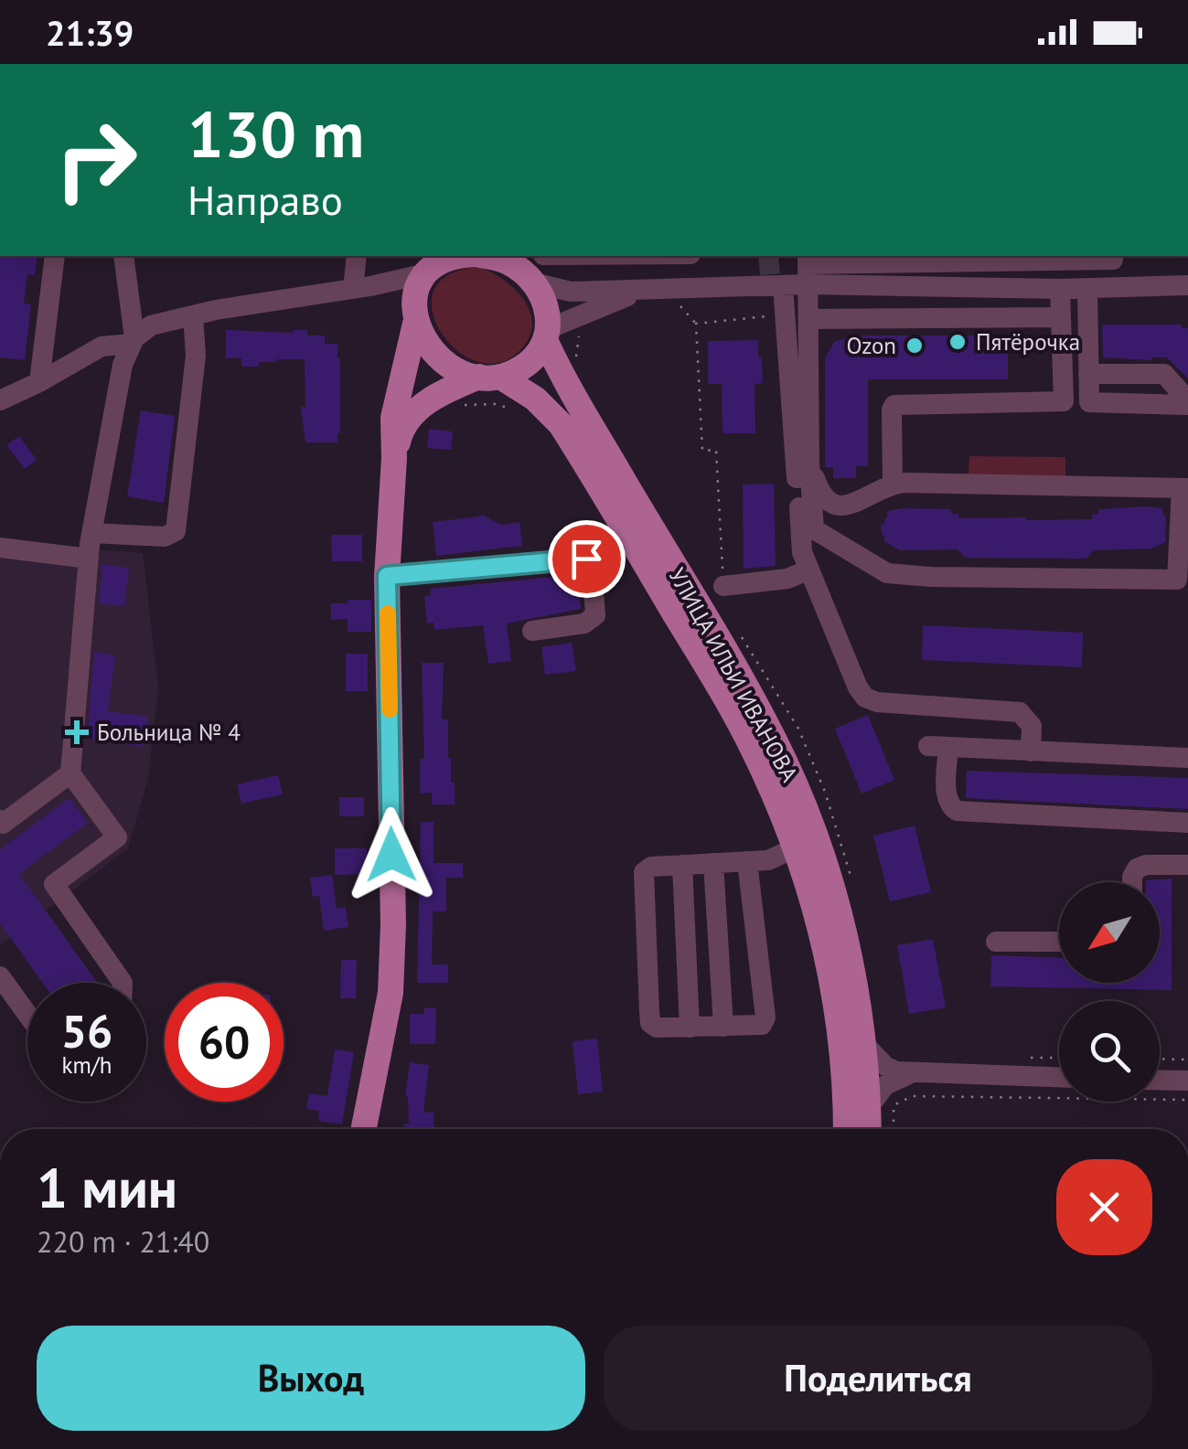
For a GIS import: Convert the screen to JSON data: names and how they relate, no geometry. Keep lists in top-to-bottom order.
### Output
{
  "streets": {
    "main road": ["УЛИЦА ИЛЬИ ИВАНОВА"]
  },
  "places": {
    "other": ["Пятёрочка", "Ozon"],
    "health": ["Больница № 4"]
  },
  "north": "bottom left",
  "page": {
    "status": "21:39",
    "turn": ["130 m", "Направо"],
    "speed": "56 km/h",
    "limit": "60",
    "heading": ["1 мин", "220 m · 21:40"],
    "buttons": ["Выход", "Поделиться"]
  }
}
